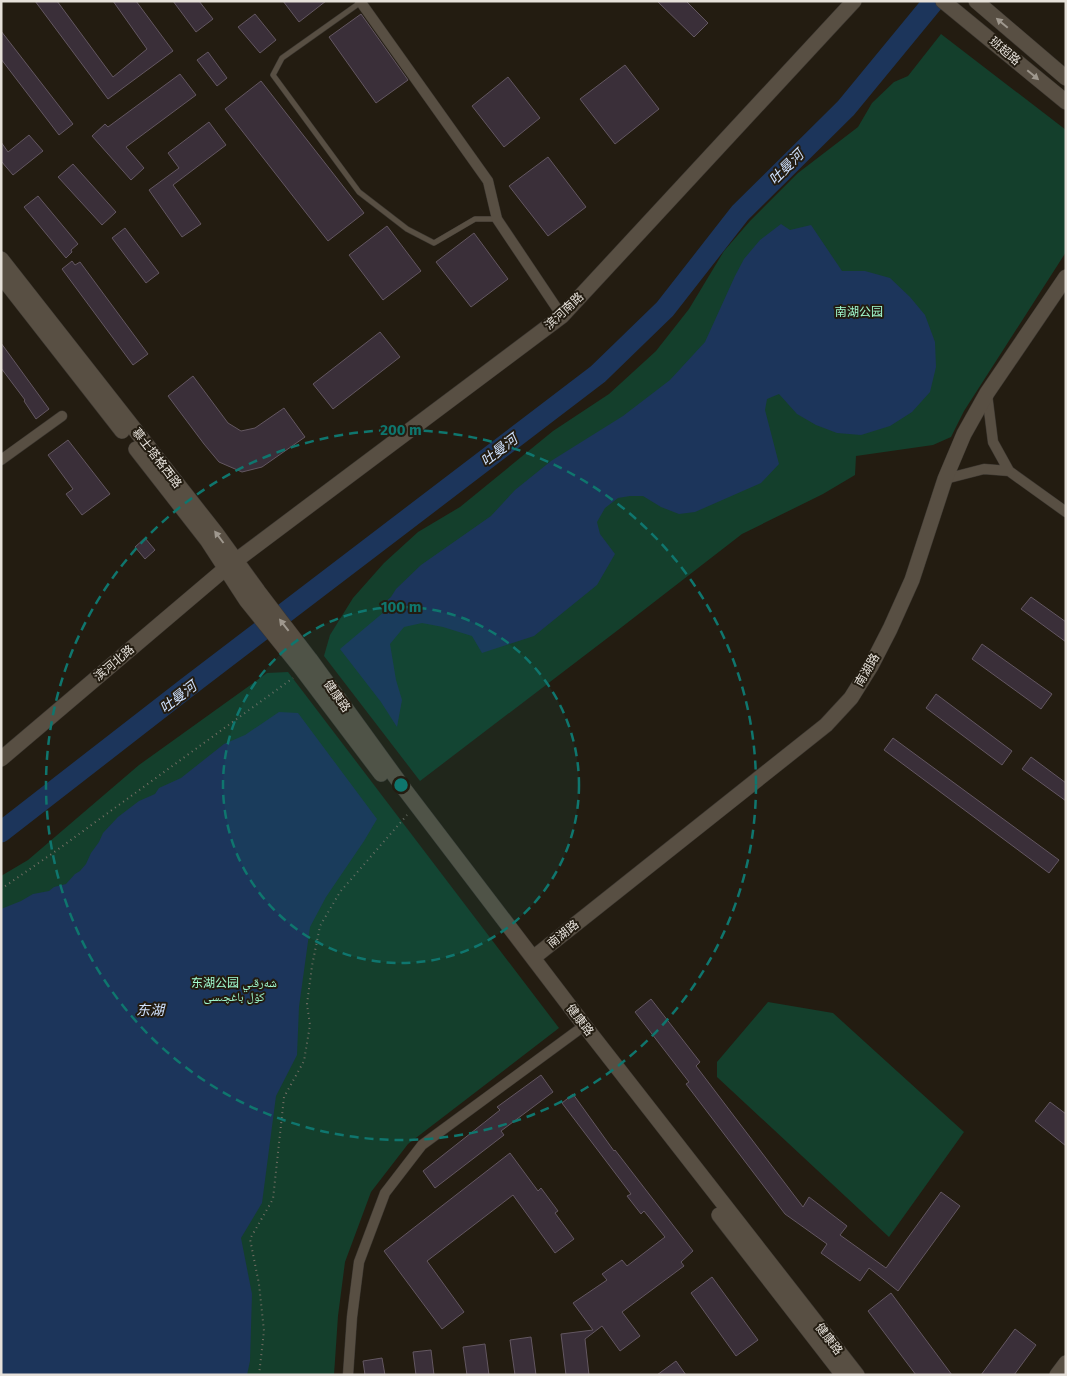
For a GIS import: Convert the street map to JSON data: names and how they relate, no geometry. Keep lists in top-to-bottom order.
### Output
{
  "streets": {
    "main road": [
      "班超路",
      "滨河南路",
      "慕士塔格西路",
      "滨河北路",
      "南湖路",
      "健康路"
    ]
  },
  "crossings": [
    ["滨河南路", "慕士塔格西路"],
    ["滨河南路", "滨河北路"],
    ["慕士塔格西路", "滨河北路"],
    ["慕士塔格西路", "健康路"],
    ["南湖路", "健康路"]
  ],
  "water": ["吐曼河", "东湖"],
  "parks": ["南湖公园", "东湖公园 شەرقىي كۆل باغچىسى"],
  "rings": ["200 m", "100 m"]
}
